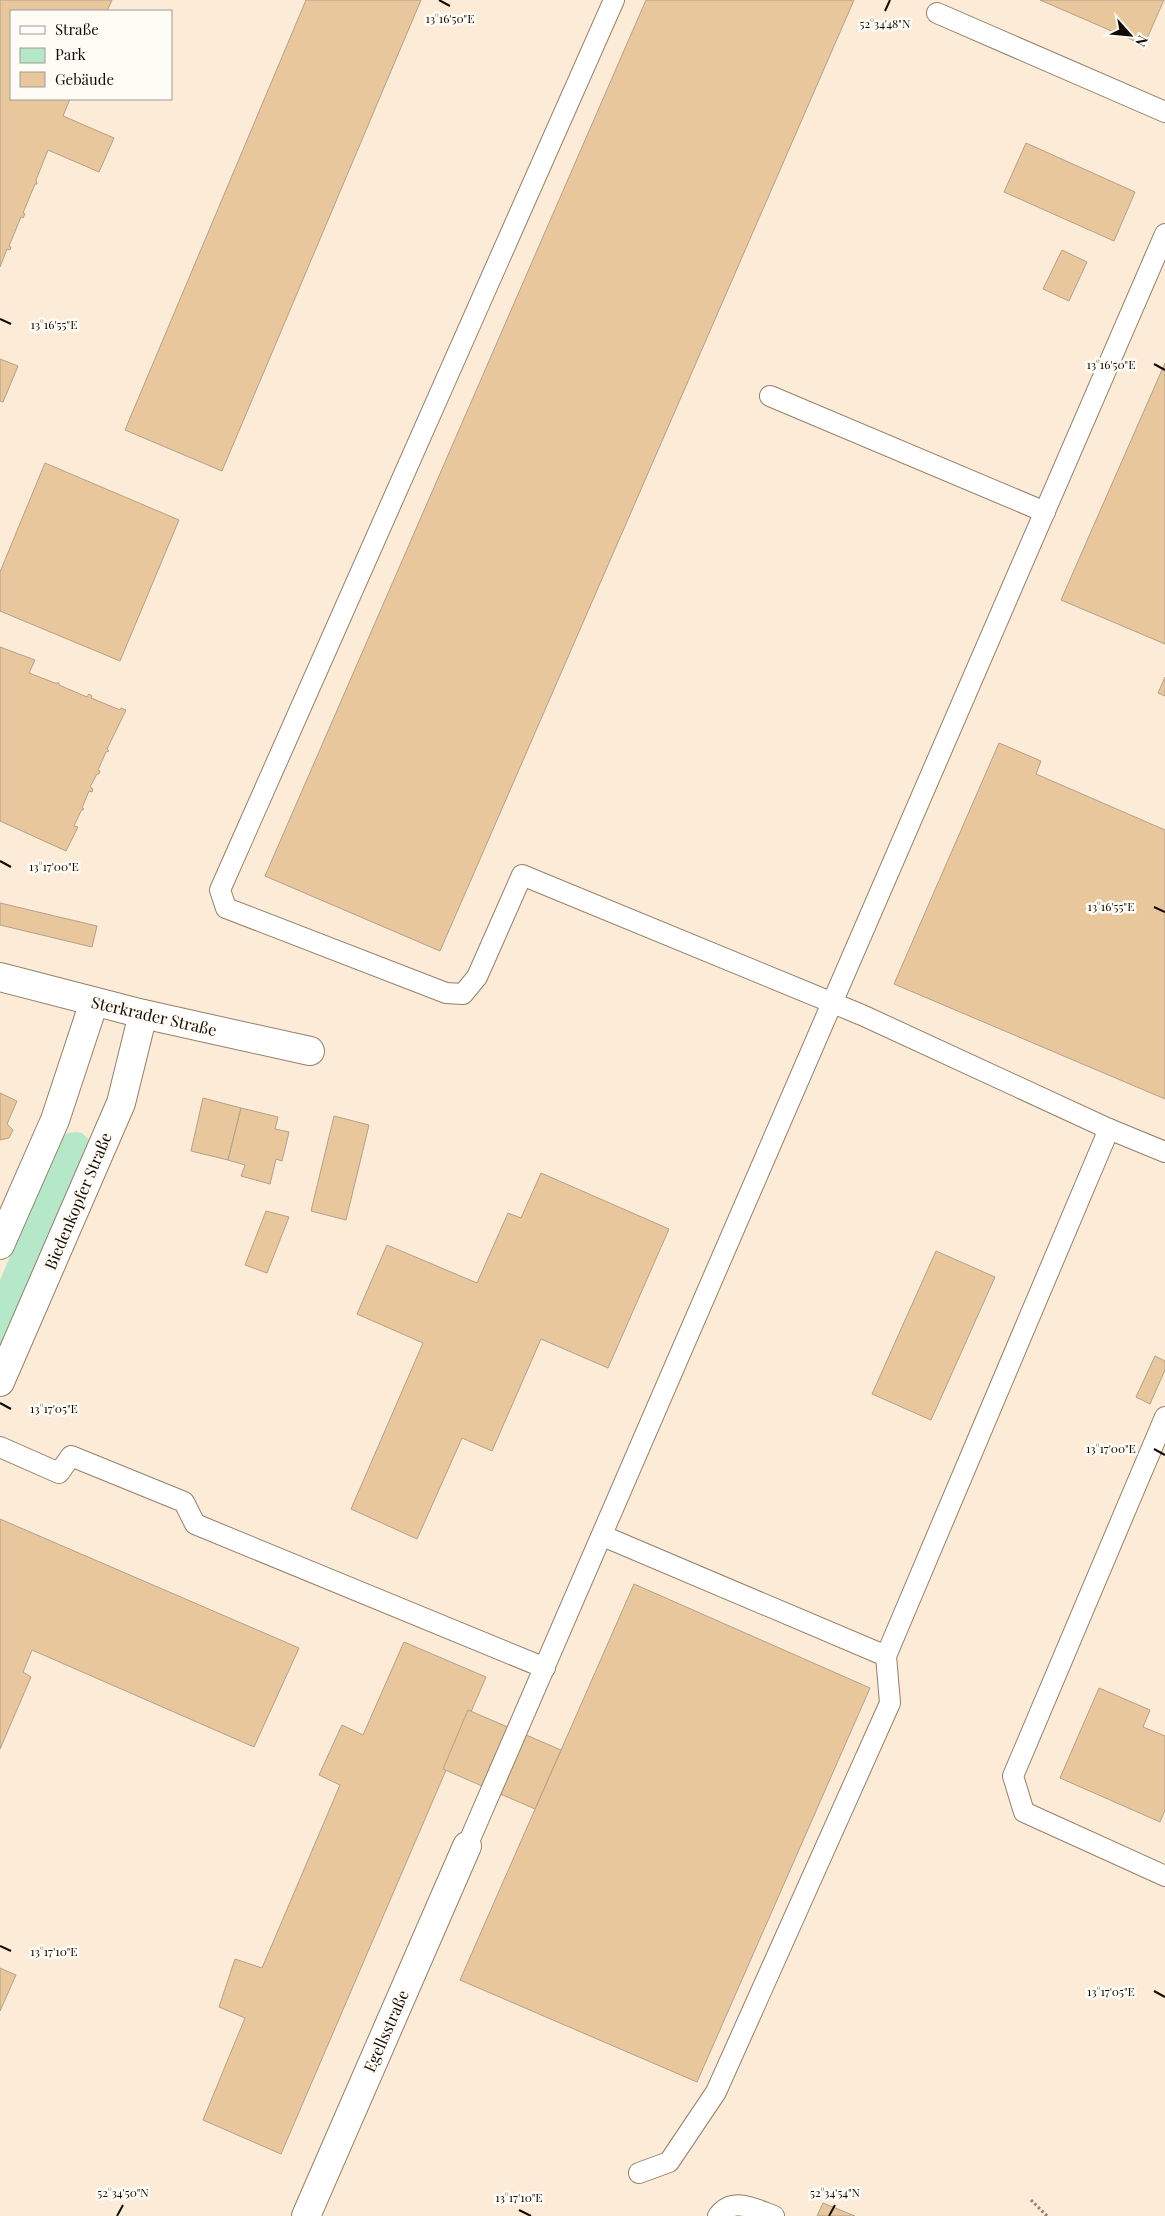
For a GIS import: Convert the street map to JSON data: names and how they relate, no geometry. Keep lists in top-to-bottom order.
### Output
{
  "streets": {
    "street": ["Sterkrader Straße", "Biedenkopfer Straße", "Egellsstraße"]
  },
  "crossings": [
    ["Sterkrader Straße", "Biedenkopfer Straße"]
  ],
  "legend": ["Straße", "Park", "Gebäude"],
  "north": "bottom right",
  "coordinates": [
    "13°16'50\"E",
    "52°34'48\"N",
    "13°16'55\"E",
    "13°17'00\"E",
    "13°17'05\"E",
    "13°17'10\"E",
    "52°34'50\"N",
    "52°34'54\"N"
  ]
}
